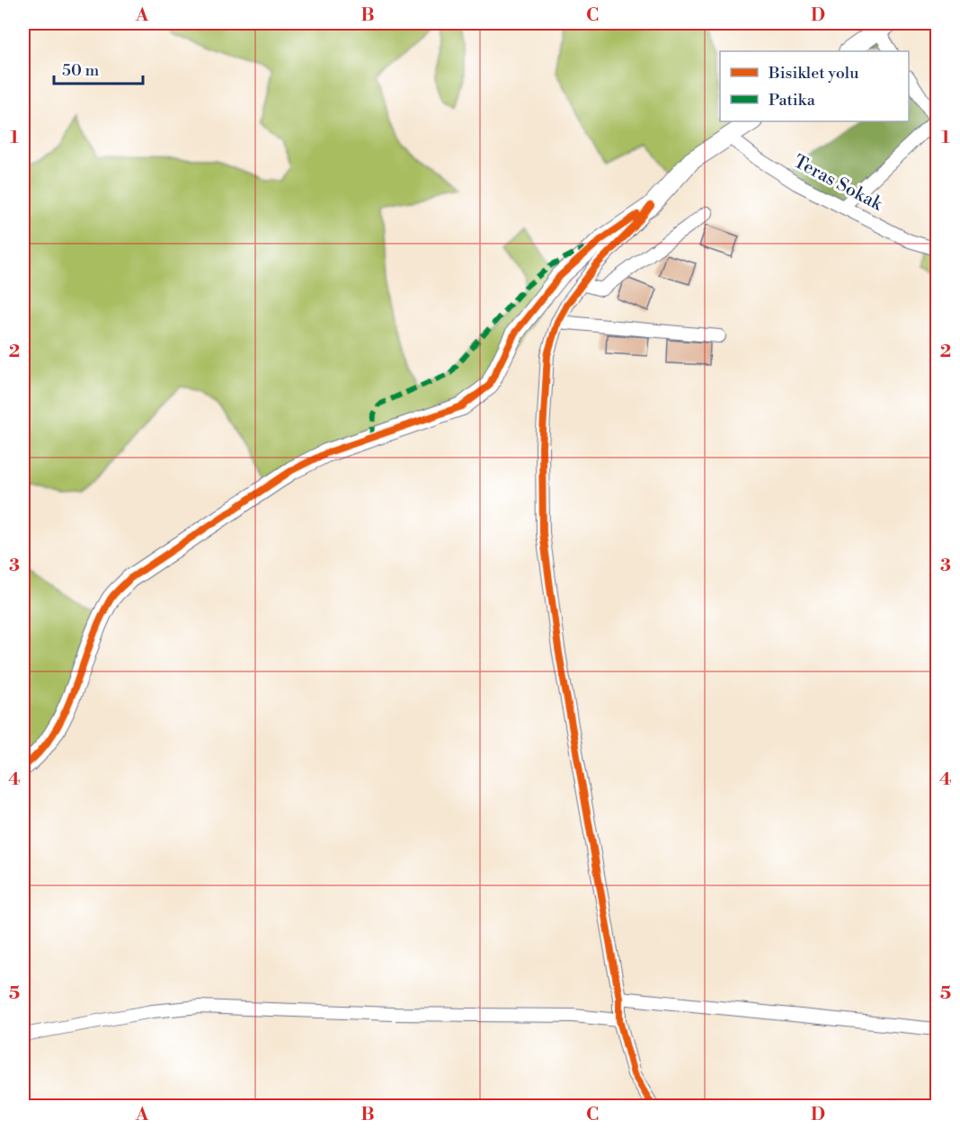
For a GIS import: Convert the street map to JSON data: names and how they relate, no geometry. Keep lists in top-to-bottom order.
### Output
{
  "streets": {
    "street": ["Teras Sokak"]
  },
  "legend": ["Bisiklet yolu", "Patika"],
  "scale_bar": "50 m",
  "grid": {
    "columns": [
      "A",
      "B",
      "C",
      "D"
    ],
    "rows": [
      "1",
      "2",
      "3",
      "4",
      "5"
    ]
  }
}
